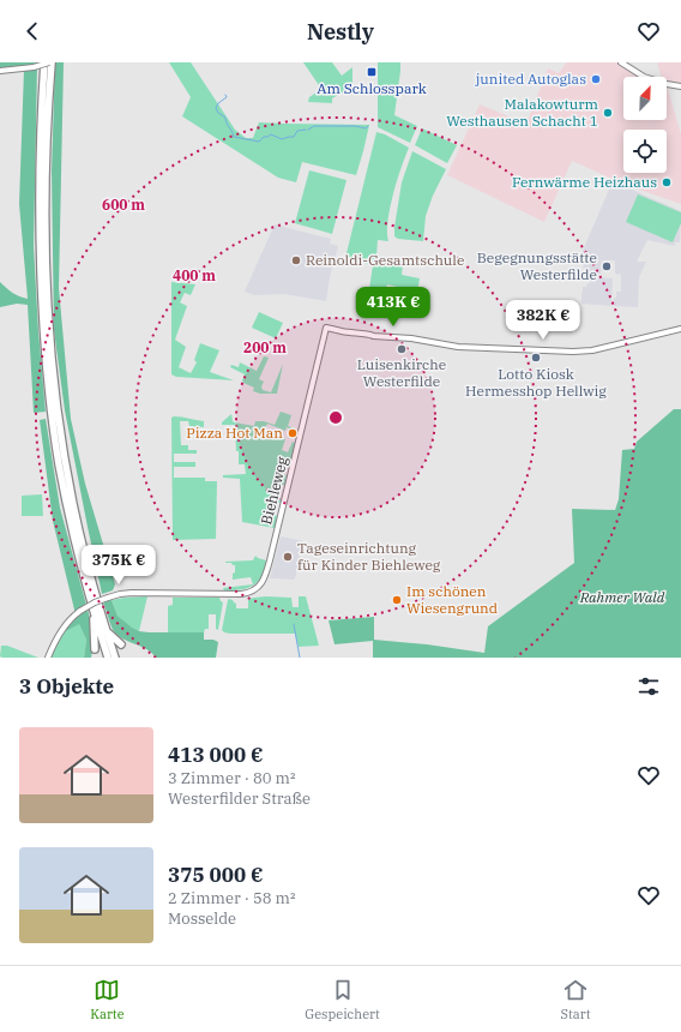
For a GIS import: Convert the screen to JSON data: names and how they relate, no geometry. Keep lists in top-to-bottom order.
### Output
{
  "streets": {
    "street": ["Biehleweg"]
  },
  "parks": ["Rahmer Wald"],
  "places": {
    "transit": ["Am Schlosspark"],
    "other": [
      "junited Autoglas",
      "Malakowturm Westhausen Schacht 1",
      "Fernwärme Heizhaus",
      "Reinoldi-Gesamtschule",
      "Begegnungsstätte Westerfilde",
      "Luisenkirche Westerfilde",
      "Lotto Kiosk Hermesshop Hellwig",
      "Pizza Hot Man",
      "Tageseinrichtung für Kinder Biehleweg",
      "Im schönen Wiesengrund"
    ]
  },
  "north": "top right",
  "page": {
    "header": "Nestly",
    "price": ["413K €", "382K €", "375K €"],
    "heading": "3 Objekte",
    "list": [
      {
        "name": "413 000 €",
        "note": "3 Zimmer · 80 m² · Westerfilder Straße"
      },
      {
        "name": "375 000 €",
        "note": "2 Zimmer · 58 m² · Mosselde"
      }
    ],
    "tabs": ["Karte", "Gespeichert", "Start"]
  },
  "rings": ["600 m", "400 m", "200 m"]
}
